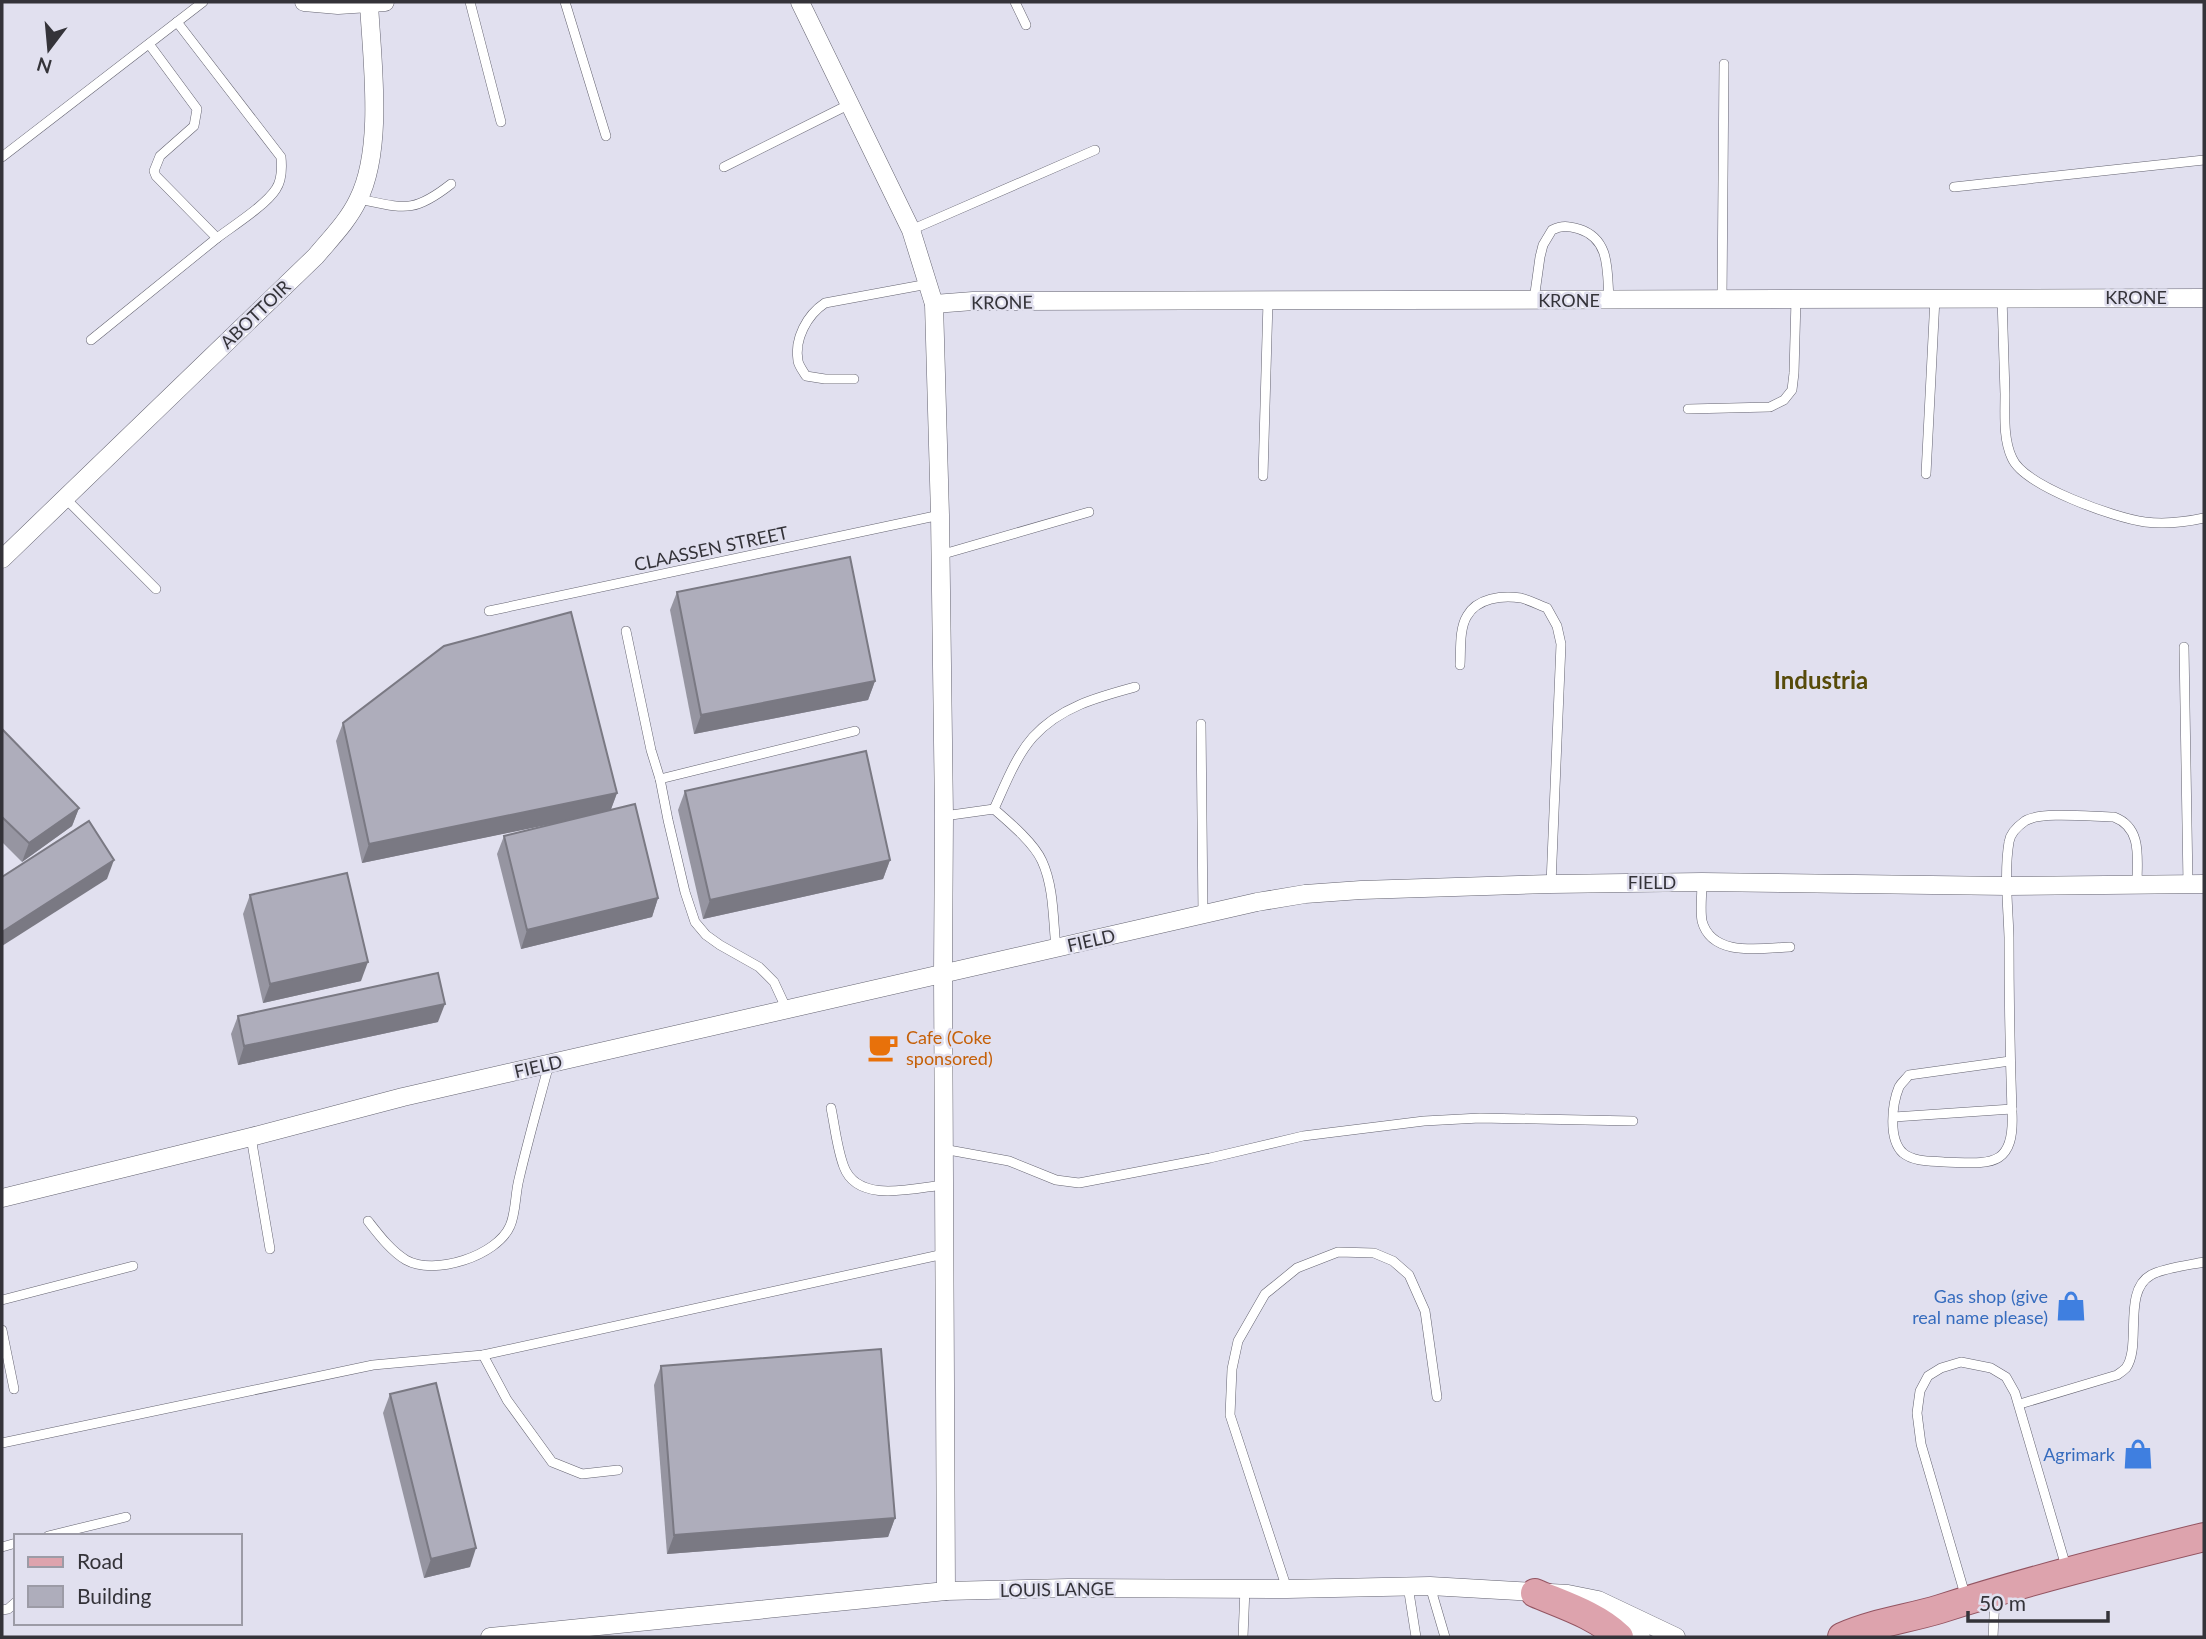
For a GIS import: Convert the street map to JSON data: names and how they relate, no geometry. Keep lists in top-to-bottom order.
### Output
{
  "streets": {
    "street": [
      "KRONE",
      "ABOTTOIR",
      "FIELD",
      "LOUIS LANGE"
    ],
    "lane": ["CLAASSEN STREET"]
  },
  "districts": ["Industria"],
  "places": {
    "cafe": ["Cafe (Coke sponsored)"],
    "shop": ["Gas shop (give real name please)", "Agrimark"]
  },
  "legend": ["Road", "Building"],
  "scale_bar": "50 m",
  "north": "bottom"
}
